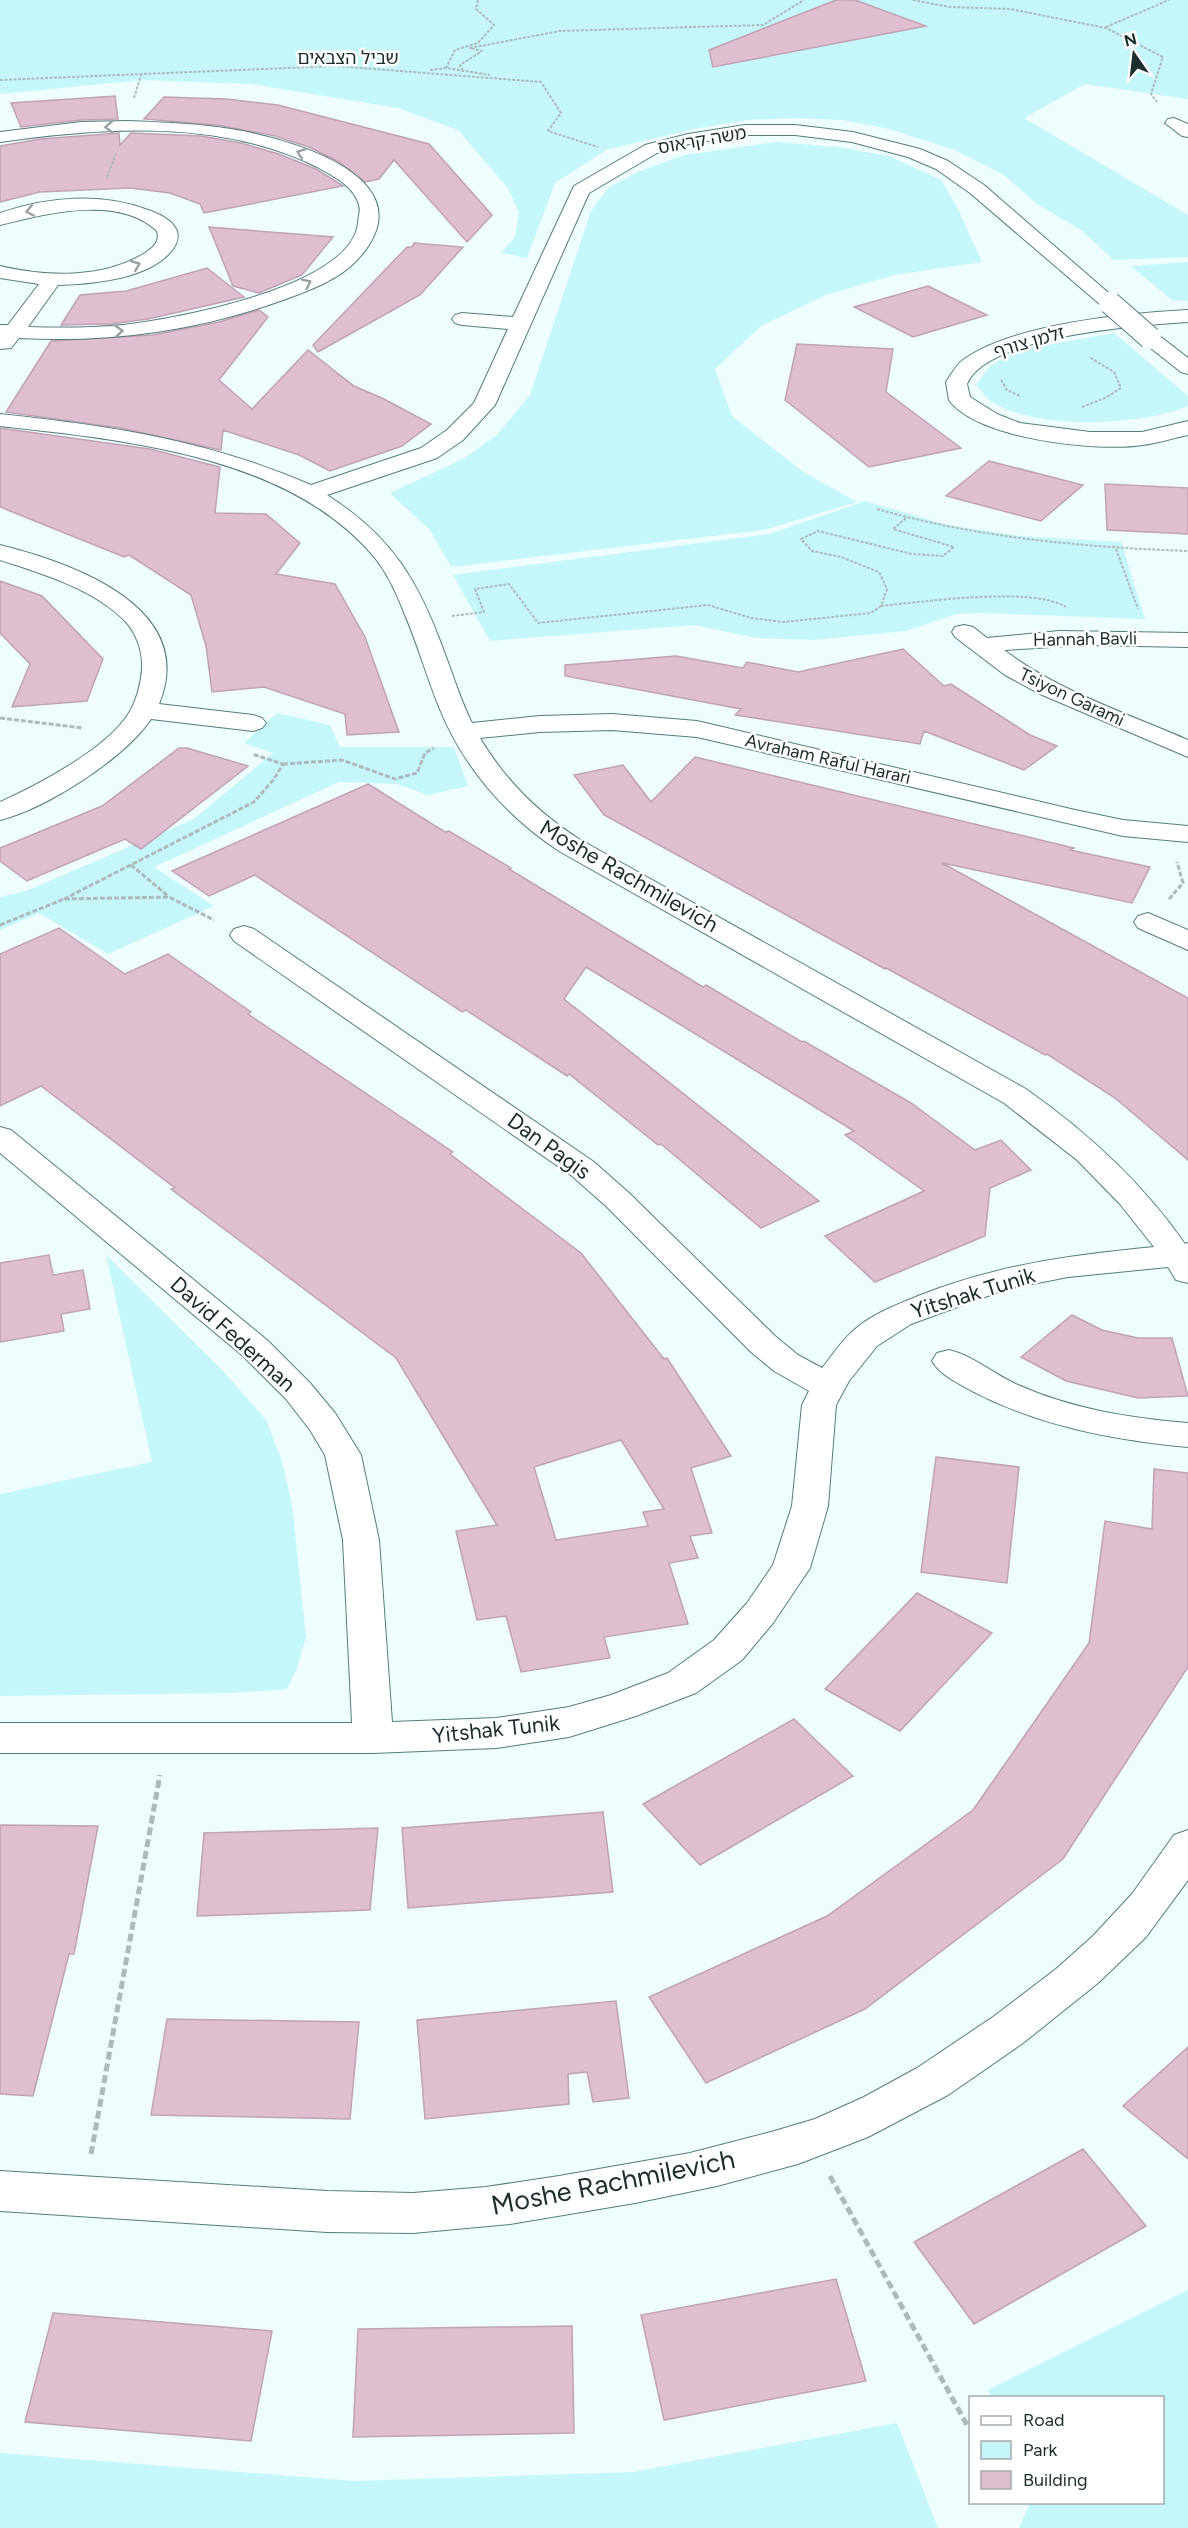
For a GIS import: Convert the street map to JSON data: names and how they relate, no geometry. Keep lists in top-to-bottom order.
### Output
{
  "streets": {
    "street": [
      "משה קראוס",
      "זלמן צורף",
      "Hannah Bavli",
      "Tsiyon Garami",
      "Avraham Raful Harari",
      "Moshe Rachmilevich",
      "Dan Pagis",
      "Yitshak Tunik",
      "David Federman"
    ],
    "path": ["שביל הצבאים"]
  },
  "crossings": [
    ["משה קראוס", "Moshe Rachmilevich"],
    ["Hannah Bavli", "Tsiyon Garami"],
    ["Avraham Raful Harari", "Moshe Rachmilevich"],
    ["Moshe Rachmilevich", "Yitshak Tunik"],
    ["Dan Pagis", "Yitshak Tunik"],
    ["Yitshak Tunik", "David Federman"]
  ],
  "legend": ["Road", "Park", "Building"],
  "north": "top"
}
